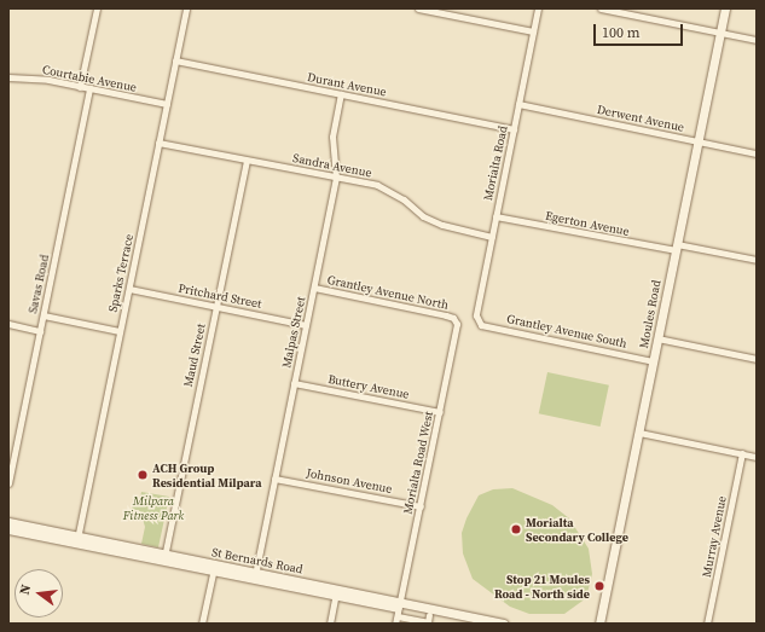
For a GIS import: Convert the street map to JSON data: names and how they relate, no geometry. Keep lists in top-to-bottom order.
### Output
{
  "streets": {
    "main road": ["Moules Road", "St Bernards Road"],
    "street": [
      "Courtabie Avenue",
      "Durant Avenue",
      "Derwent Avenue",
      "Morialta Road",
      "Sandra Avenue",
      "Egerton Avenue",
      "Sparks Terrace",
      "Savas Road",
      "Grantley Avenue North",
      "Pritchard Street",
      "Grantley Avenue South",
      "Malpas Street",
      "Maud Street",
      "Buttery Avenue",
      "Morialta Road West",
      "Johnson Avenue",
      "Murray Avenue"
    ]
  },
  "crossings": [
    ["Courtabie Avenue", "Sparks Terrace"],
    ["Courtabie Avenue", "Savas Road"],
    ["Durant Avenue", "Morialta Road"],
    ["Durant Avenue", "Sparks Terrace"],
    ["Durant Avenue", "Malpas Street"],
    ["Derwent Avenue", "Morialta Road"],
    ["Derwent Avenue", "Moules Road"],
    ["Morialta Road", "Sandra Avenue"],
    ["Morialta Road", "Egerton Avenue"],
    ["Morialta Road", "Grantley Avenue South"],
    ["Sandra Avenue", "Sparks Terrace"],
    ["Sandra Avenue", "Malpas Street"],
    ["Sandra Avenue", "Maud Street"],
    ["Egerton Avenue", "Moules Road"],
    ["Sparks Terrace", "Pritchard Street"],
    ["Sparks Terrace", "St Bernards Road"],
    ["Grantley Avenue North", "Malpas Street"],
    ["Grantley Avenue North", "Morialta Road West"],
    ["Pritchard Street", "Malpas Street"],
    ["Pritchard Street", "Maud Street"],
    ["Moules Road", "Grantley Avenue South"],
    ["Malpas Street", "Buttery Avenue"],
    ["Malpas Street", "Johnson Avenue"],
    ["Malpas Street", "St Bernards Road"],
    ["Maud Street", "St Bernards Road"],
    ["Buttery Avenue", "Morialta Road West"],
    ["Morialta Road West", "Johnson Avenue"],
    ["Morialta Road West", "St Bernards Road"]
  ],
  "parks": ["Milpara Fitness Park"],
  "places": ["ACH Group Residential Milpara", "Morialta Secondary College", "Stop 21 Moules Road - North side"],
  "scale_bar": "100 m",
  "north": "left"
}
